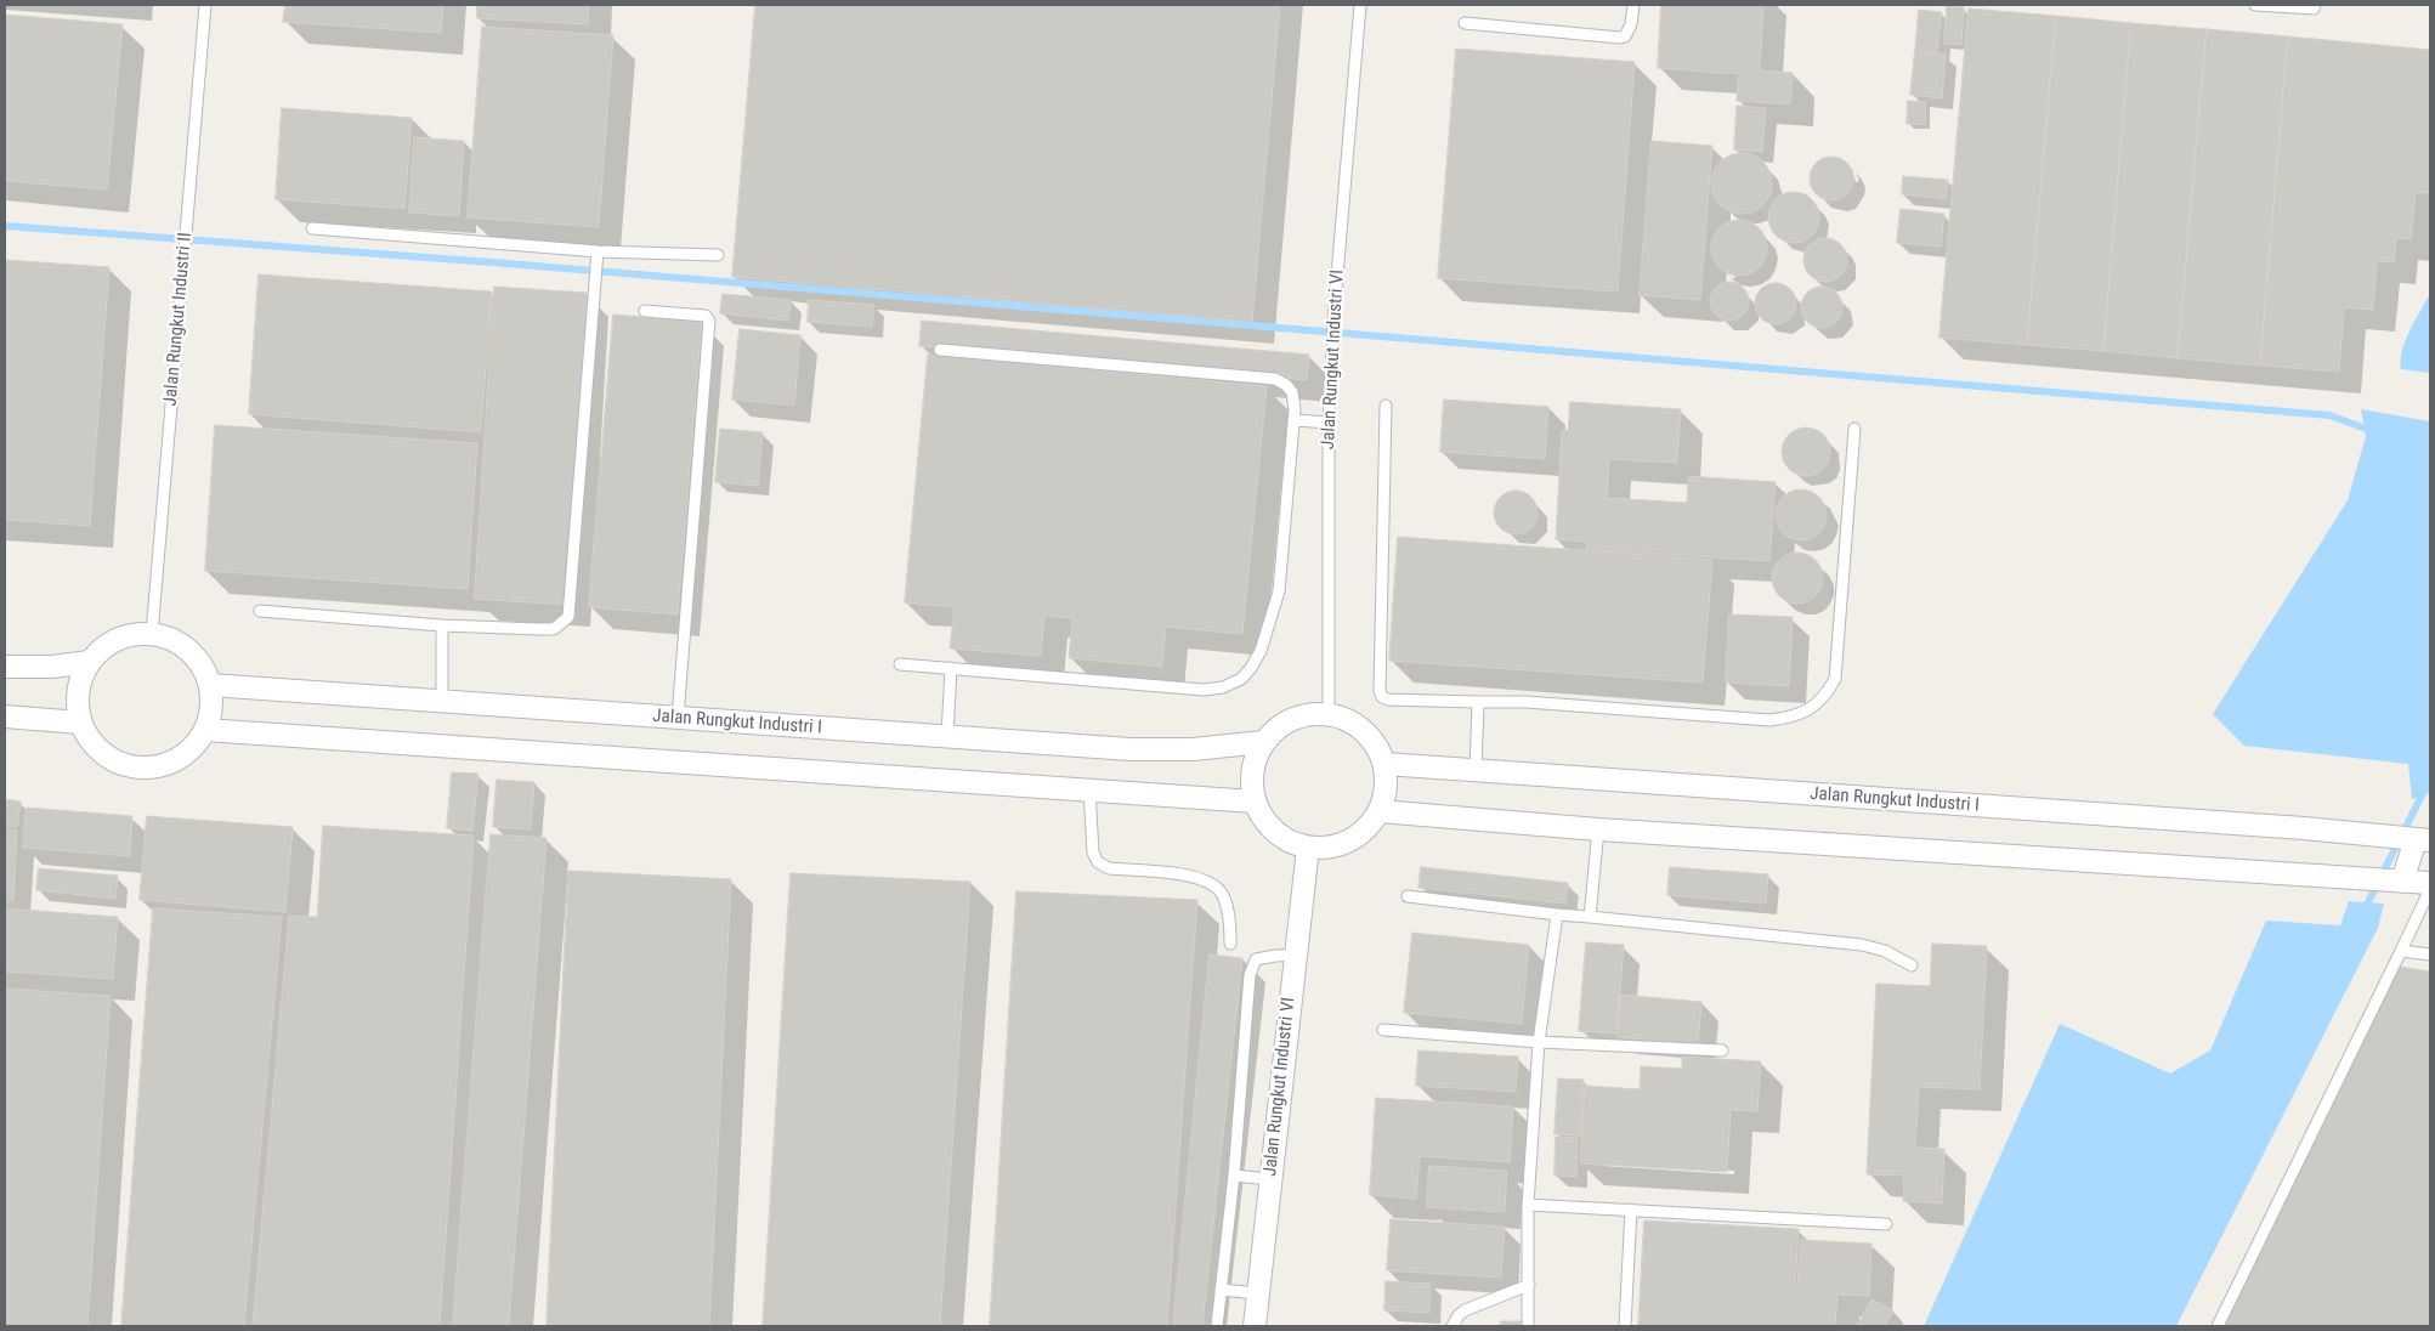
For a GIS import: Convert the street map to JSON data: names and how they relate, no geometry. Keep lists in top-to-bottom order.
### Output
{
  "streets": {
    "street": ["Jalan Rungkut Industri VI", "Jalan Rungkut Industri I"],
    "lane": ["Jalan Rungkut Industri II"]
  },
  "crossings": [
    ["Jalan Rungkut Industri II", "Jalan Rungkut Industri I"],
    ["Jalan Rungkut Industri VI", "Jalan Rungkut Industri I"]
  ]
}
